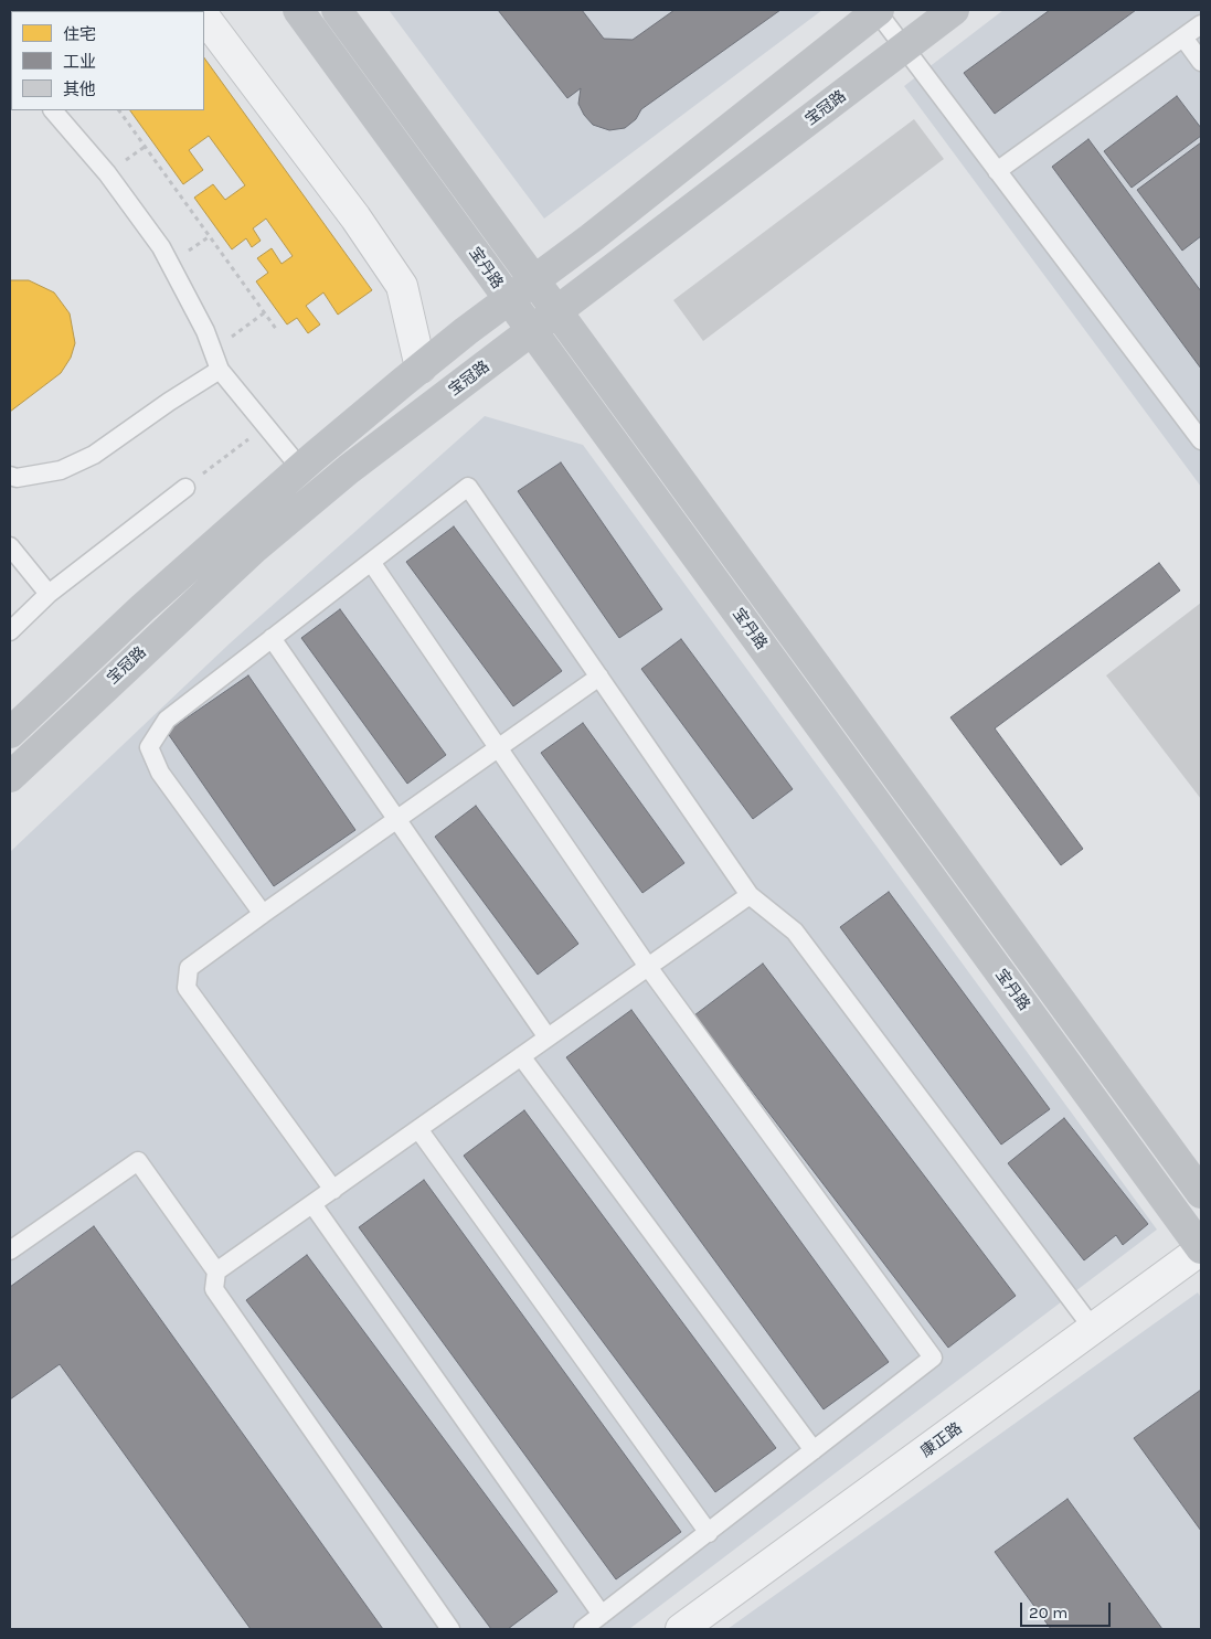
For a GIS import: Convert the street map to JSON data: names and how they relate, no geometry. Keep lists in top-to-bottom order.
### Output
{
  "streets": {
    "street": ["宝冠路", "宝丹路", "康正路"]
  },
  "crossings": [
    ["宝冠路", "宝丹路"],
    ["宝丹路", "康正路"]
  ],
  "legend": ["住宅", "工业", "其他"],
  "scale_bar": "20 m"
}
